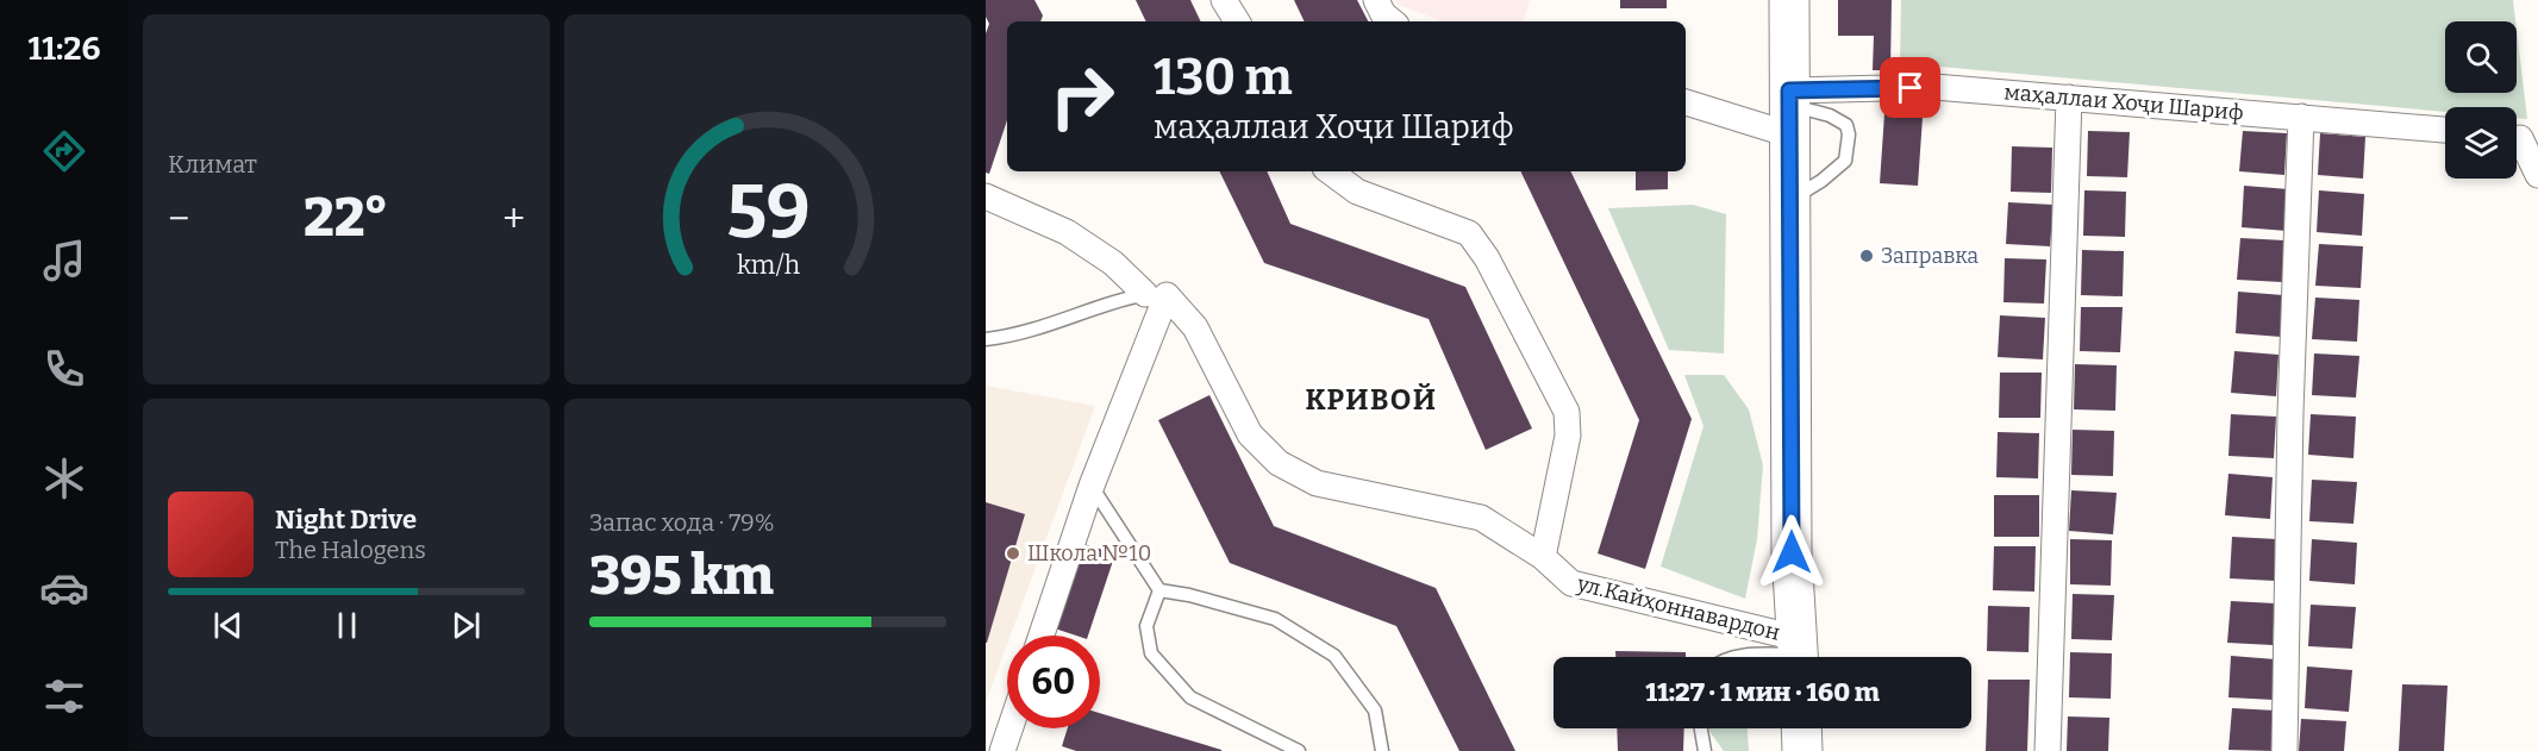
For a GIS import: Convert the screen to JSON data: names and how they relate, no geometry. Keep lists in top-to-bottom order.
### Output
{
  "streets": {
    "street": ["маҳаллаи Хоҷи Шариф", "ул.Кайҳоннавардон"]
  },
  "districts": ["КРИВОЙ"],
  "places": ["Заправка", "Школа №10"],
  "page": {
    "tabs": "11:26",
    "tile": [
      "Климат",
      ["Запас хода · 79%", "395 km"]
    ],
    "turn": ["130 m", "маҳаллаи Хоҷи Шариф"],
    "heat": ["−", "22°", "+"],
    "song": ["Night Drive", "The Halogens"],
    "limit": "60",
    "trip": "11:27 · 1 мин · 160 m",
    "gauge": ["59", "km/h"]
  }
}
